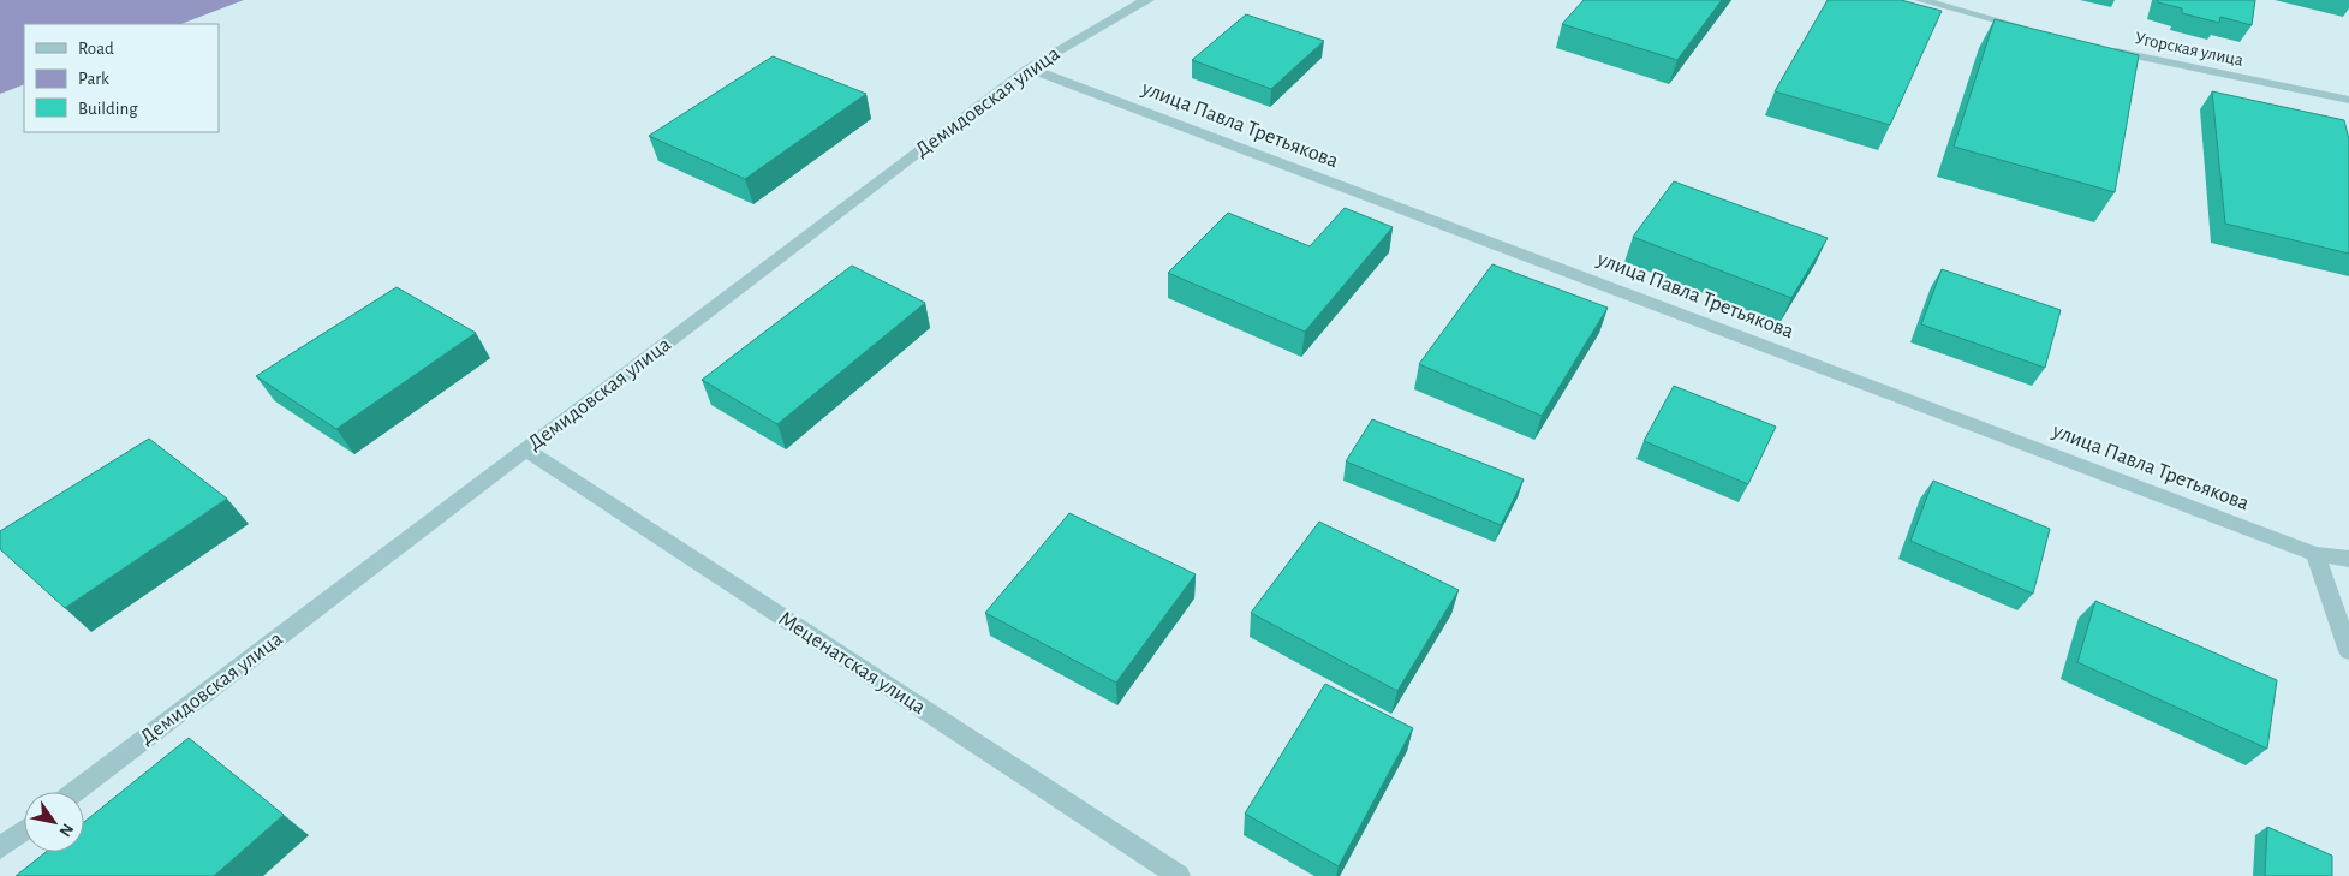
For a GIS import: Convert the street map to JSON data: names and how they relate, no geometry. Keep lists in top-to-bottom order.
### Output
{
  "streets": {
    "street": [
      "Угорская улица",
      "Демидовская улица",
      "улица Павла Третьякова",
      "Меценатская улица"
    ]
  },
  "crossings": [
    ["Демидовская улица", "улица Павла Третьякова"],
    ["Демидовская улица", "Меценатская улица"]
  ],
  "legend": ["Road", "Park", "Building"],
  "north": "bottom right"
}
